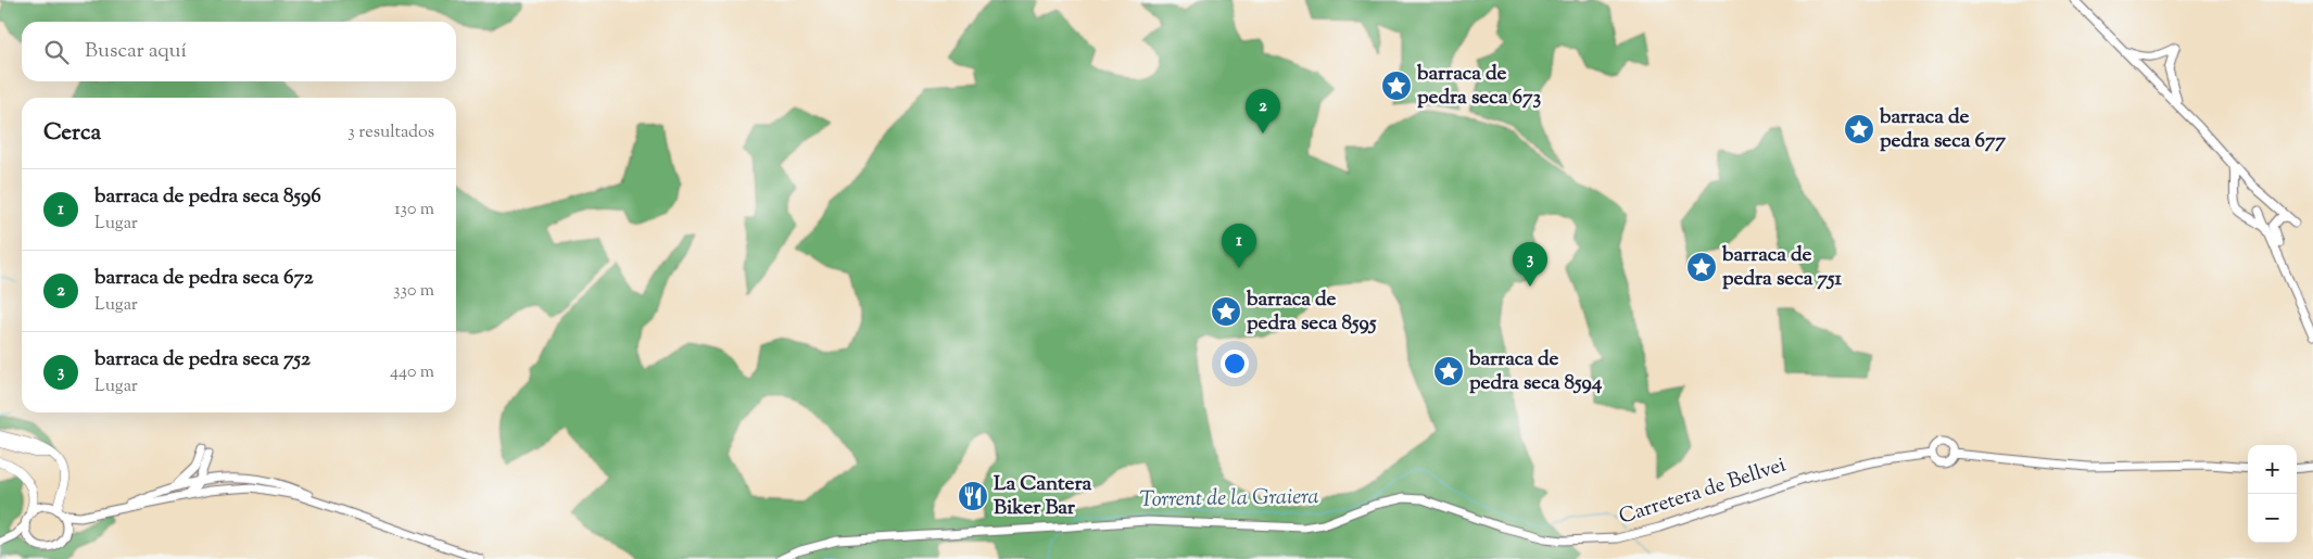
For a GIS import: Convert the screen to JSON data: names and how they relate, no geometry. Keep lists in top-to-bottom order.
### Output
{
  "streets": {
    "main road": ["Carretera de Bellvei"]
  },
  "water": ["Torrent de la Graiera"],
  "places": {
    "place": [
      "barraca de pedra seca 673",
      "barraca de pedra seca 677",
      "barraca de pedra seca 751",
      "barraca de pedra seca 8595",
      "barraca de pedra seca 8594"
    ],
    "restaurant": ["La Cantera Biker Bar"]
  },
  "page": {
    "search": "Buscar aquí",
    "pins": ["2", "1", "3"],
    "heading": ["Cerca", "3 resultados"],
    "list": [
      {
        "mark": "1",
        "name": "barraca de pedra seca 8596",
        "note": "Lugar",
        "value": "130 m"
      },
      {
        "mark": "2",
        "name": "barraca de pedra seca 672",
        "note": "Lugar",
        "value": "330 m"
      },
      {
        "mark": "3",
        "name": "barraca de pedra seca 752",
        "note": "Lugar",
        "value": "440 m"
      }
    ],
    "map_buttons": ["+", "−"]
  }
}
